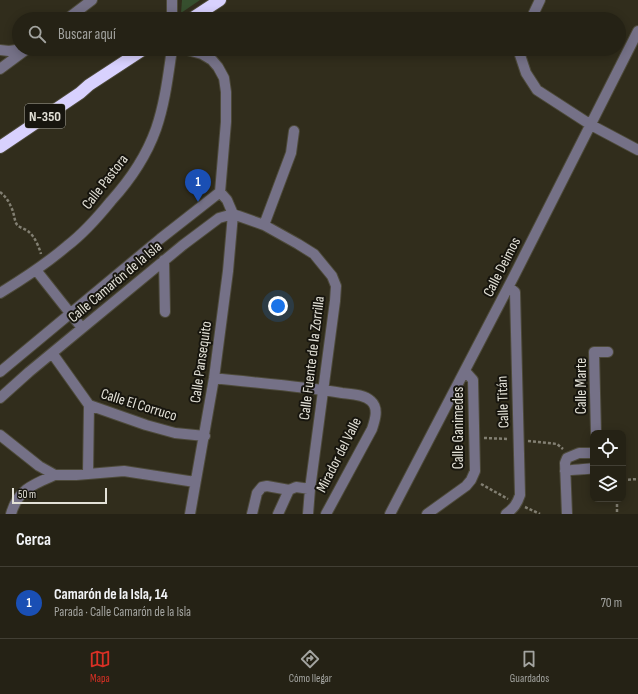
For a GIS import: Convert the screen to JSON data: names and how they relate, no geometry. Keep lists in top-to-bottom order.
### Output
{
  "streets": {
    "highway": ["N-350"],
    "street": [
      "Calle Pastora",
      "Calle Deimos",
      "Calle Camarón de la Isla",
      "Calle Fuente de la Zorrilla",
      "Calle Pansequito",
      "Calle Marte",
      "Calle Titán",
      "Calle El Corruco",
      "Calle Ganimedes",
      "Mirador del Valle"
    ]
  },
  "crossings": [
    ["Calle Deimos", "Calle Titán"],
    ["Calle Deimos", "Calle Ganimedes"],
    ["Calle Camarón de la Isla", "Calle Fuente de la Zorrilla"],
    ["Calle Camarón de la Isla", "Calle Pansequito"],
    ["Calle Fuente de la Zorrilla", "Calle Pansequito"],
    ["Calle Fuente de la Zorrilla", "Mirador del Valle"],
    ["Calle Pansequito", "Calle El Corruco"]
  ],
  "scale_bar": "50 m",
  "page": {
    "search": "Buscar aquí",
    "pins": "1",
    "scale": "50 m",
    "heading": "Cerca",
    "list": [
      {
        "mark": "1",
        "name": "Camarón de la Isla, 14",
        "note": "Parada · Calle Camarón de la Isla",
        "value": "70 m"
      }
    ],
    "nav": ["Mapa", "Cómo llegar", "Guardados"]
  }
}
